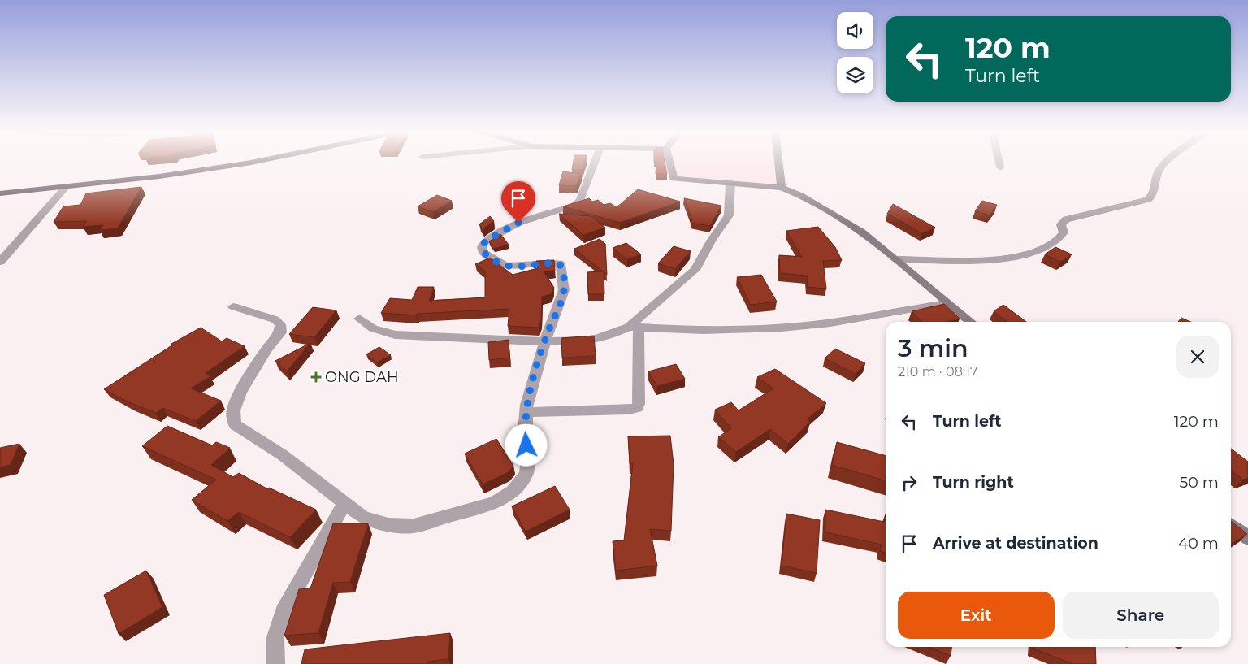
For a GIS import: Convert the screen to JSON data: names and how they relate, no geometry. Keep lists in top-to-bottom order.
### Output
{
  "places": {
    "health": ["ONG DAH"]
  },
  "page": {
    "turn": ["120 m", "Turn left"],
    "heading": ["3 min", "210 m · 08:17"],
    "list": [
      {
        "name": "Turn left",
        "value": "120 m"
      },
      {
        "name": "Turn right",
        "value": "50 m"
      },
      {
        "name": "Arrive at destination",
        "value": "40 m"
      }
    ],
    "buttons": ["Exit", "Share"]
  }
}
